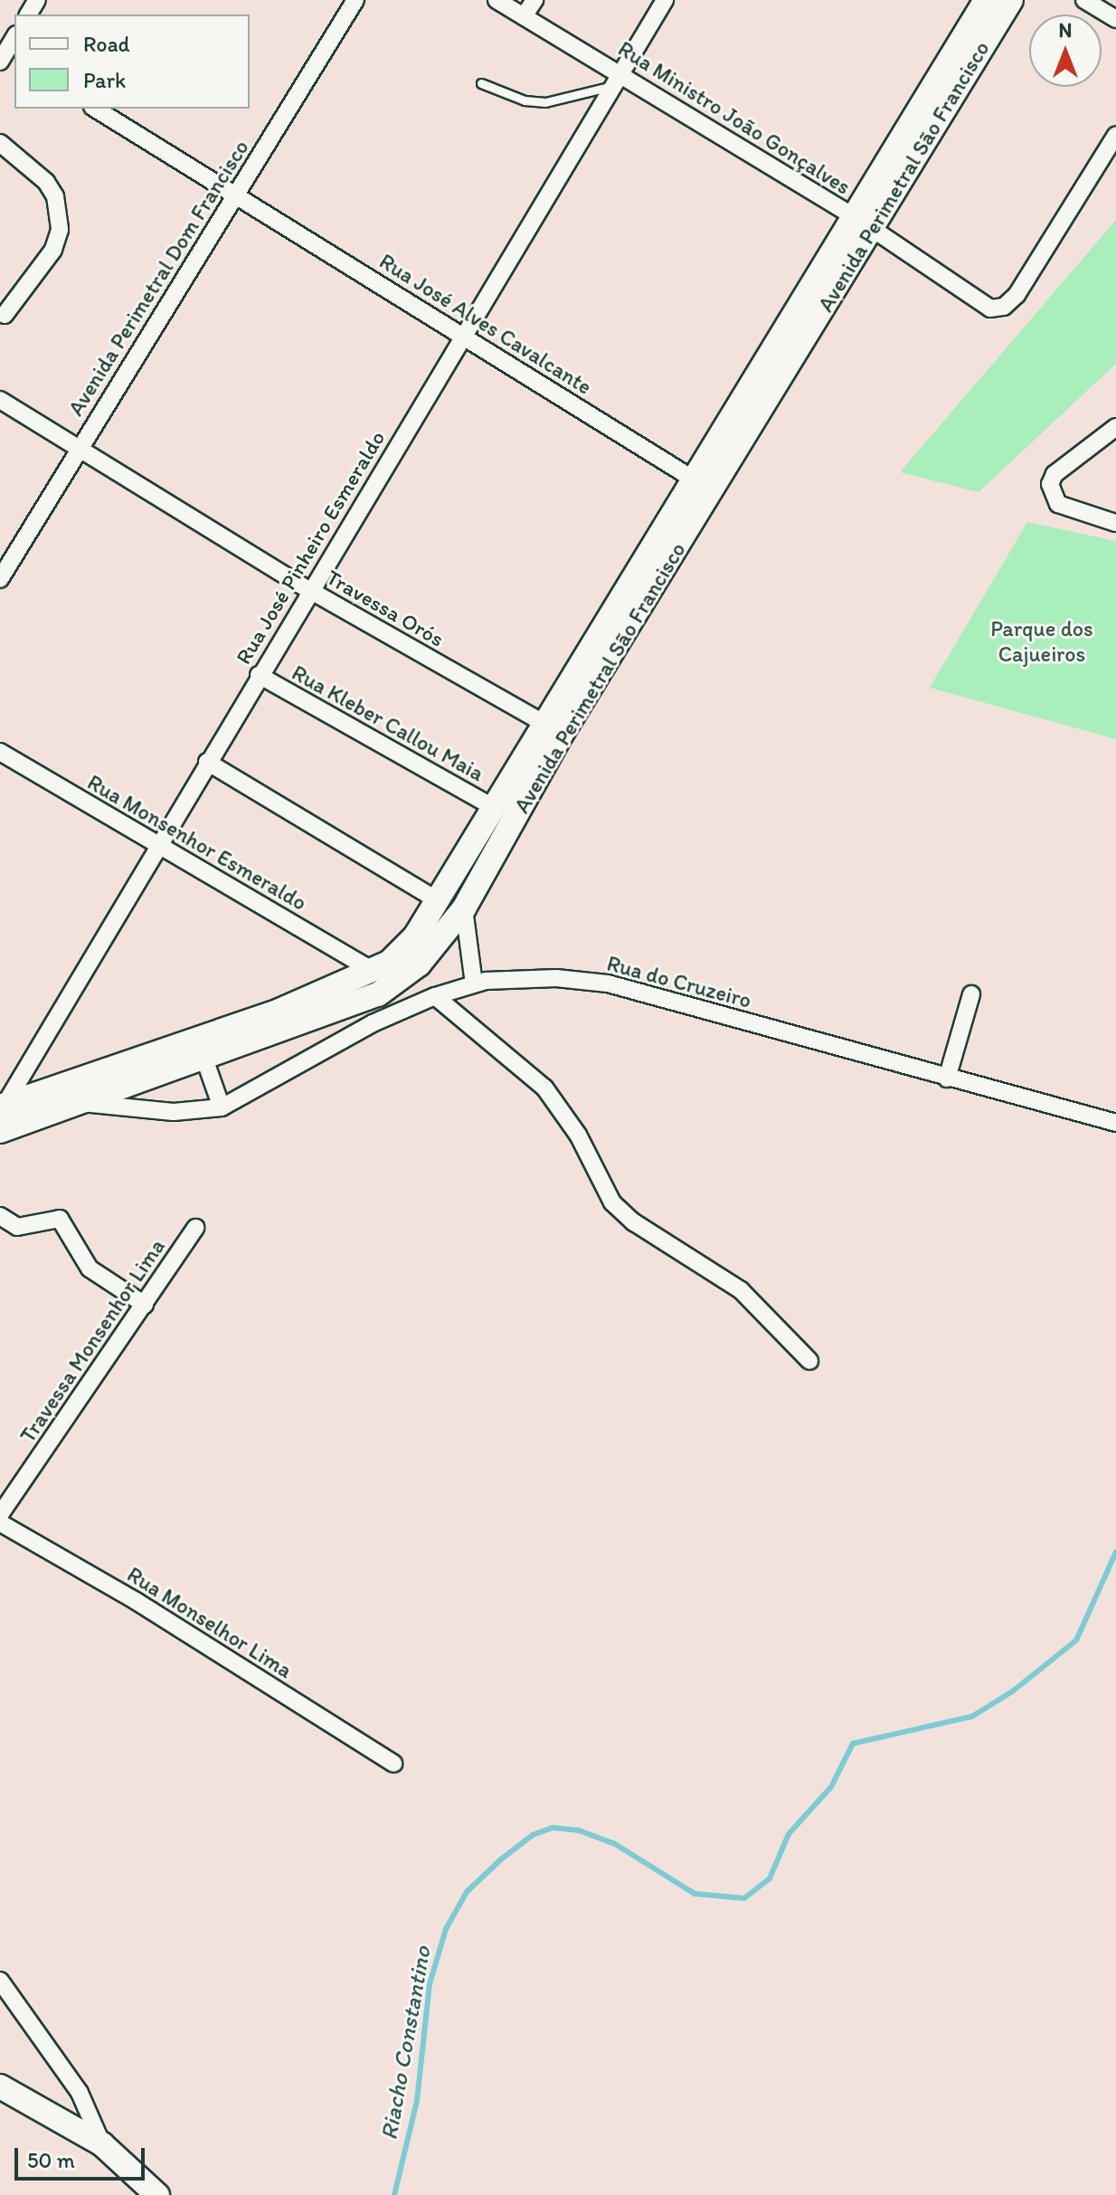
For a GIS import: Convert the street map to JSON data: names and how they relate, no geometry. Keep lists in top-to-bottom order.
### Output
{
  "streets": {
    "main road": ["Avenida Perimetral São Francisco"],
    "street": [
      "Rua Ministro João Gonçalves",
      "Avenida Perimetral Dom Francisco",
      "Rua José Alves Cavalcante",
      "Rua José Pinheiro Esmeraldo",
      "Travessa Orós",
      "Rua Kleber Callou Maia",
      "Rua Monsenhor Esmeraldo",
      "Rua do Cruzeiro",
      "Travessa Monsenhor Lima",
      "Rua Monselhor Lima"
    ]
  },
  "crossings": [
    ["Rua Ministro João Gonçalves", "Avenida Perimetral São Francisco"],
    ["Rua Ministro João Gonçalves", "Rua José Pinheiro Esmeraldo"],
    ["Avenida Perimetral São Francisco", "Rua José Alves Cavalcante"],
    ["Avenida Perimetral São Francisco", "Rua José Pinheiro Esmeraldo"],
    ["Avenida Perimetral São Francisco", "Travessa Orós"],
    ["Avenida Perimetral São Francisco", "Rua Kleber Callou Maia"],
    ["Avenida Perimetral São Francisco", "Rua Monsenhor Esmeraldo"],
    ["Avenida Perimetral São Francisco", "Rua do Cruzeiro"],
    ["Avenida Perimetral Dom Francisco", "Rua José Alves Cavalcante"],
    ["Avenida Perimetral Dom Francisco", "Travessa Orós"],
    ["Rua José Alves Cavalcante", "Rua José Pinheiro Esmeraldo"],
    ["Rua José Pinheiro Esmeraldo", "Travessa Orós"],
    ["Rua José Pinheiro Esmeraldo", "Rua Kleber Callou Maia"],
    ["Rua José Pinheiro Esmeraldo", "Rua Monsenhor Esmeraldo"]
  ],
  "water": ["Riacho Constantino"],
  "parks": ["Parque dos Cajueiros"],
  "legend": ["Road", "Park"],
  "scale_bar": "50 m",
  "north": "top"
}
